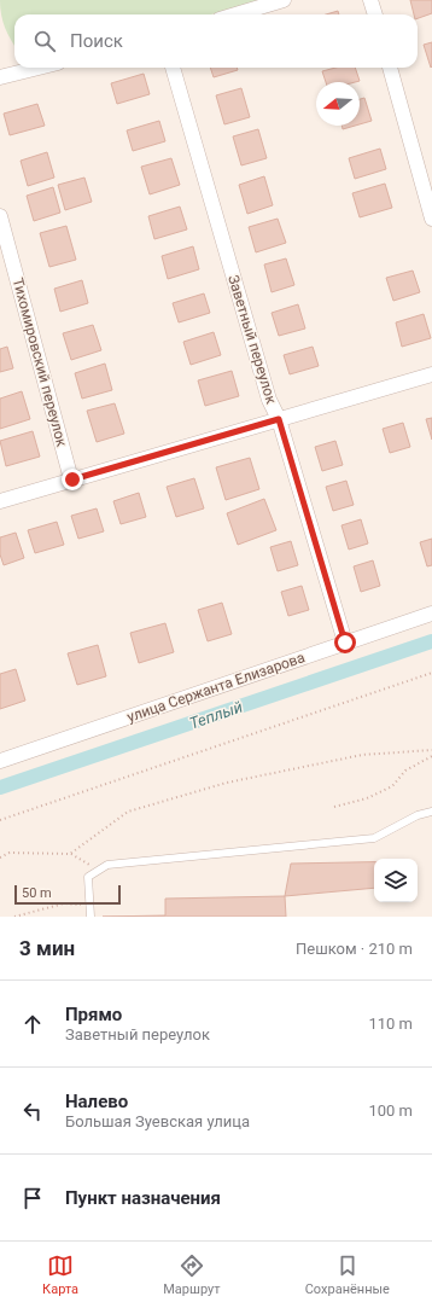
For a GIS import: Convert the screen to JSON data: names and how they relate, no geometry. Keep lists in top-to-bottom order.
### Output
{
  "streets": {
    "street": ["Заветный переулок", "Тихомировский переулок", "улица Сержанта Елизарова"]
  },
  "crossings": [
    ["Заветный переулок", "улица Сержанта Елизарова"]
  ],
  "water": ["Теплый"],
  "scale_bar": "50 m",
  "north": "left",
  "page": {
    "search": "Поиск",
    "scale": "50 m",
    "heading": ["3 мин", "Пешком · 210 m"],
    "list": [
      ["Прямо", "Заветный переулок", "110 m"],
      ["Налево", "Большая Зуевская улица", "100 m"],
      "Пункт назначения"
    ],
    "nav": ["Карта", "Маршрут", "Сохранённые"]
  }
}
